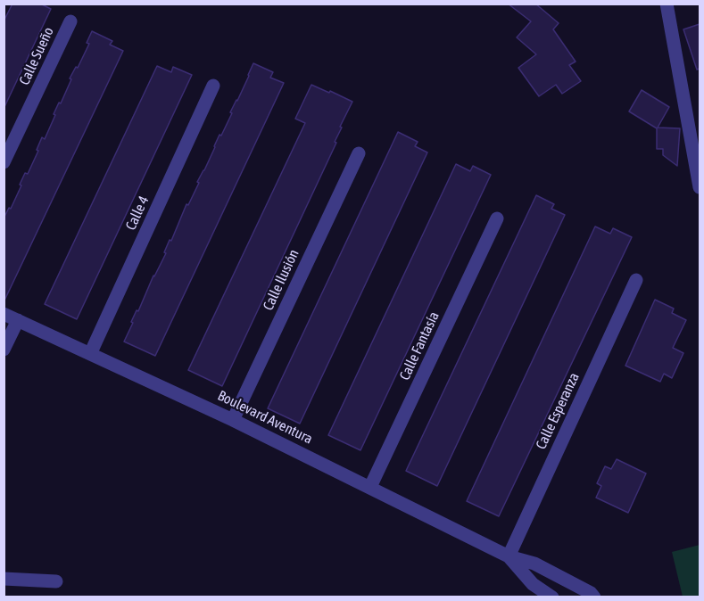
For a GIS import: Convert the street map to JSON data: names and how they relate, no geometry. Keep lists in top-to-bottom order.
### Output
{
  "streets": {
    "street": [
      "Calle Sueño",
      "Calle 4",
      "Calle Ilusión",
      "Calle Fantasía",
      "Calle Esperanza",
      "Boulevard Aventura"
    ]
  },
  "crossings": [
    ["Calle 4", "Boulevard Aventura"],
    ["Calle Ilusión", "Boulevard Aventura"],
    ["Calle Fantasía", "Boulevard Aventura"],
    ["Calle Esperanza", "Boulevard Aventura"]
  ]
}
